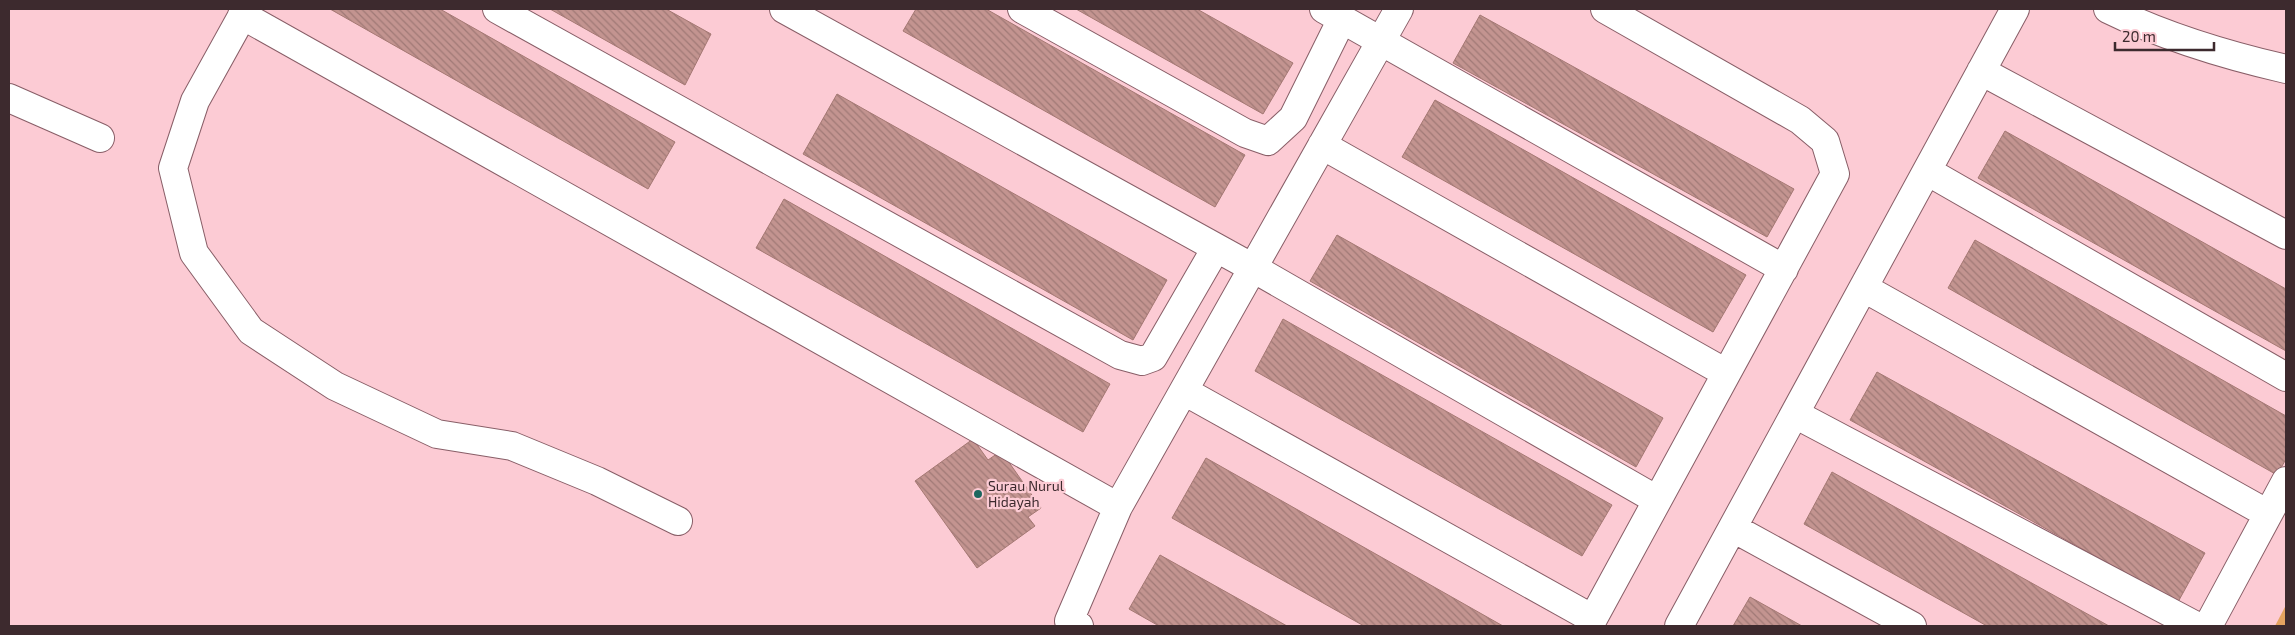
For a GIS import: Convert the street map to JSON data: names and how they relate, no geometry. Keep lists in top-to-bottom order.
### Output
{
  "places": ["Surau Nurul Hidayah"],
  "scale_bar": "20 m"
}
